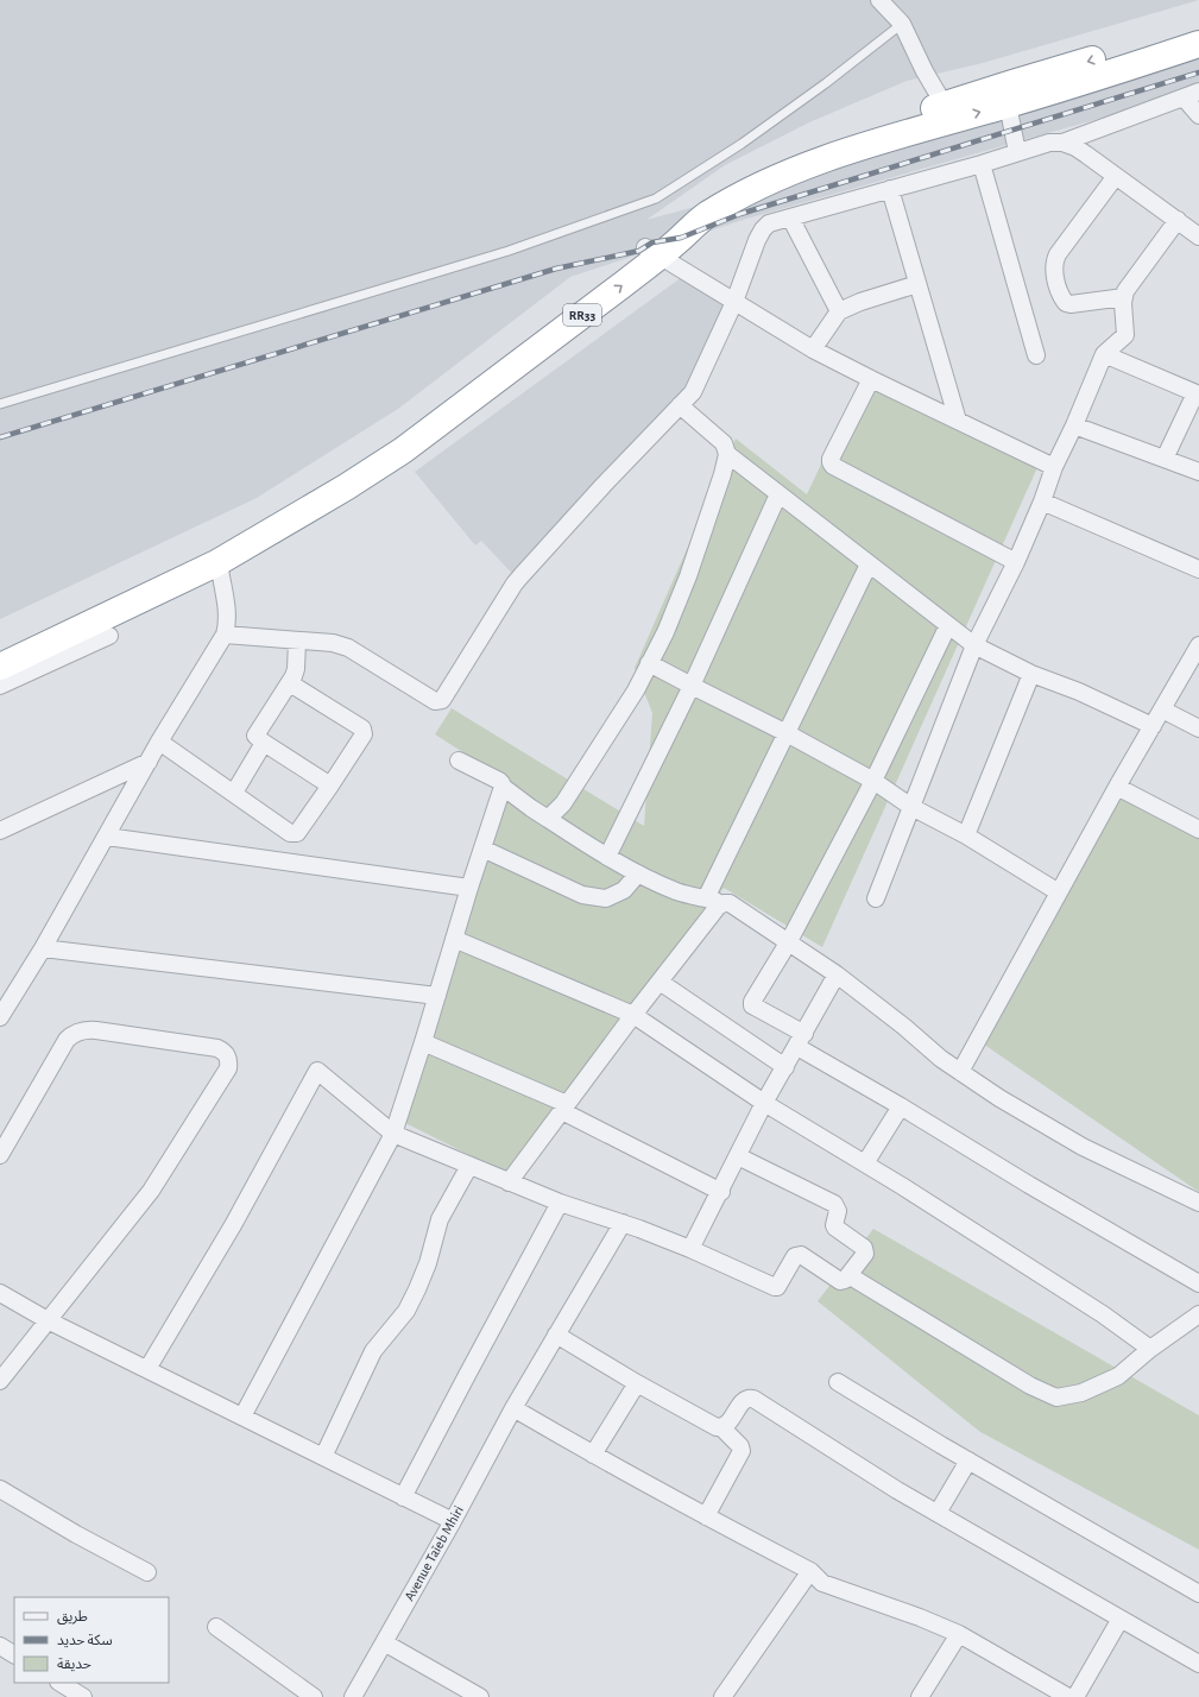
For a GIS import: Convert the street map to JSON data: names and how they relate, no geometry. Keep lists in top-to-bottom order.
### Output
{
  "streets": {
    "highway": ["RR33"],
    "street": ["Avenue Taïeb Mhiri"]
  },
  "legend": ["طريق", "سكة حديد", "حديقة"]
}
